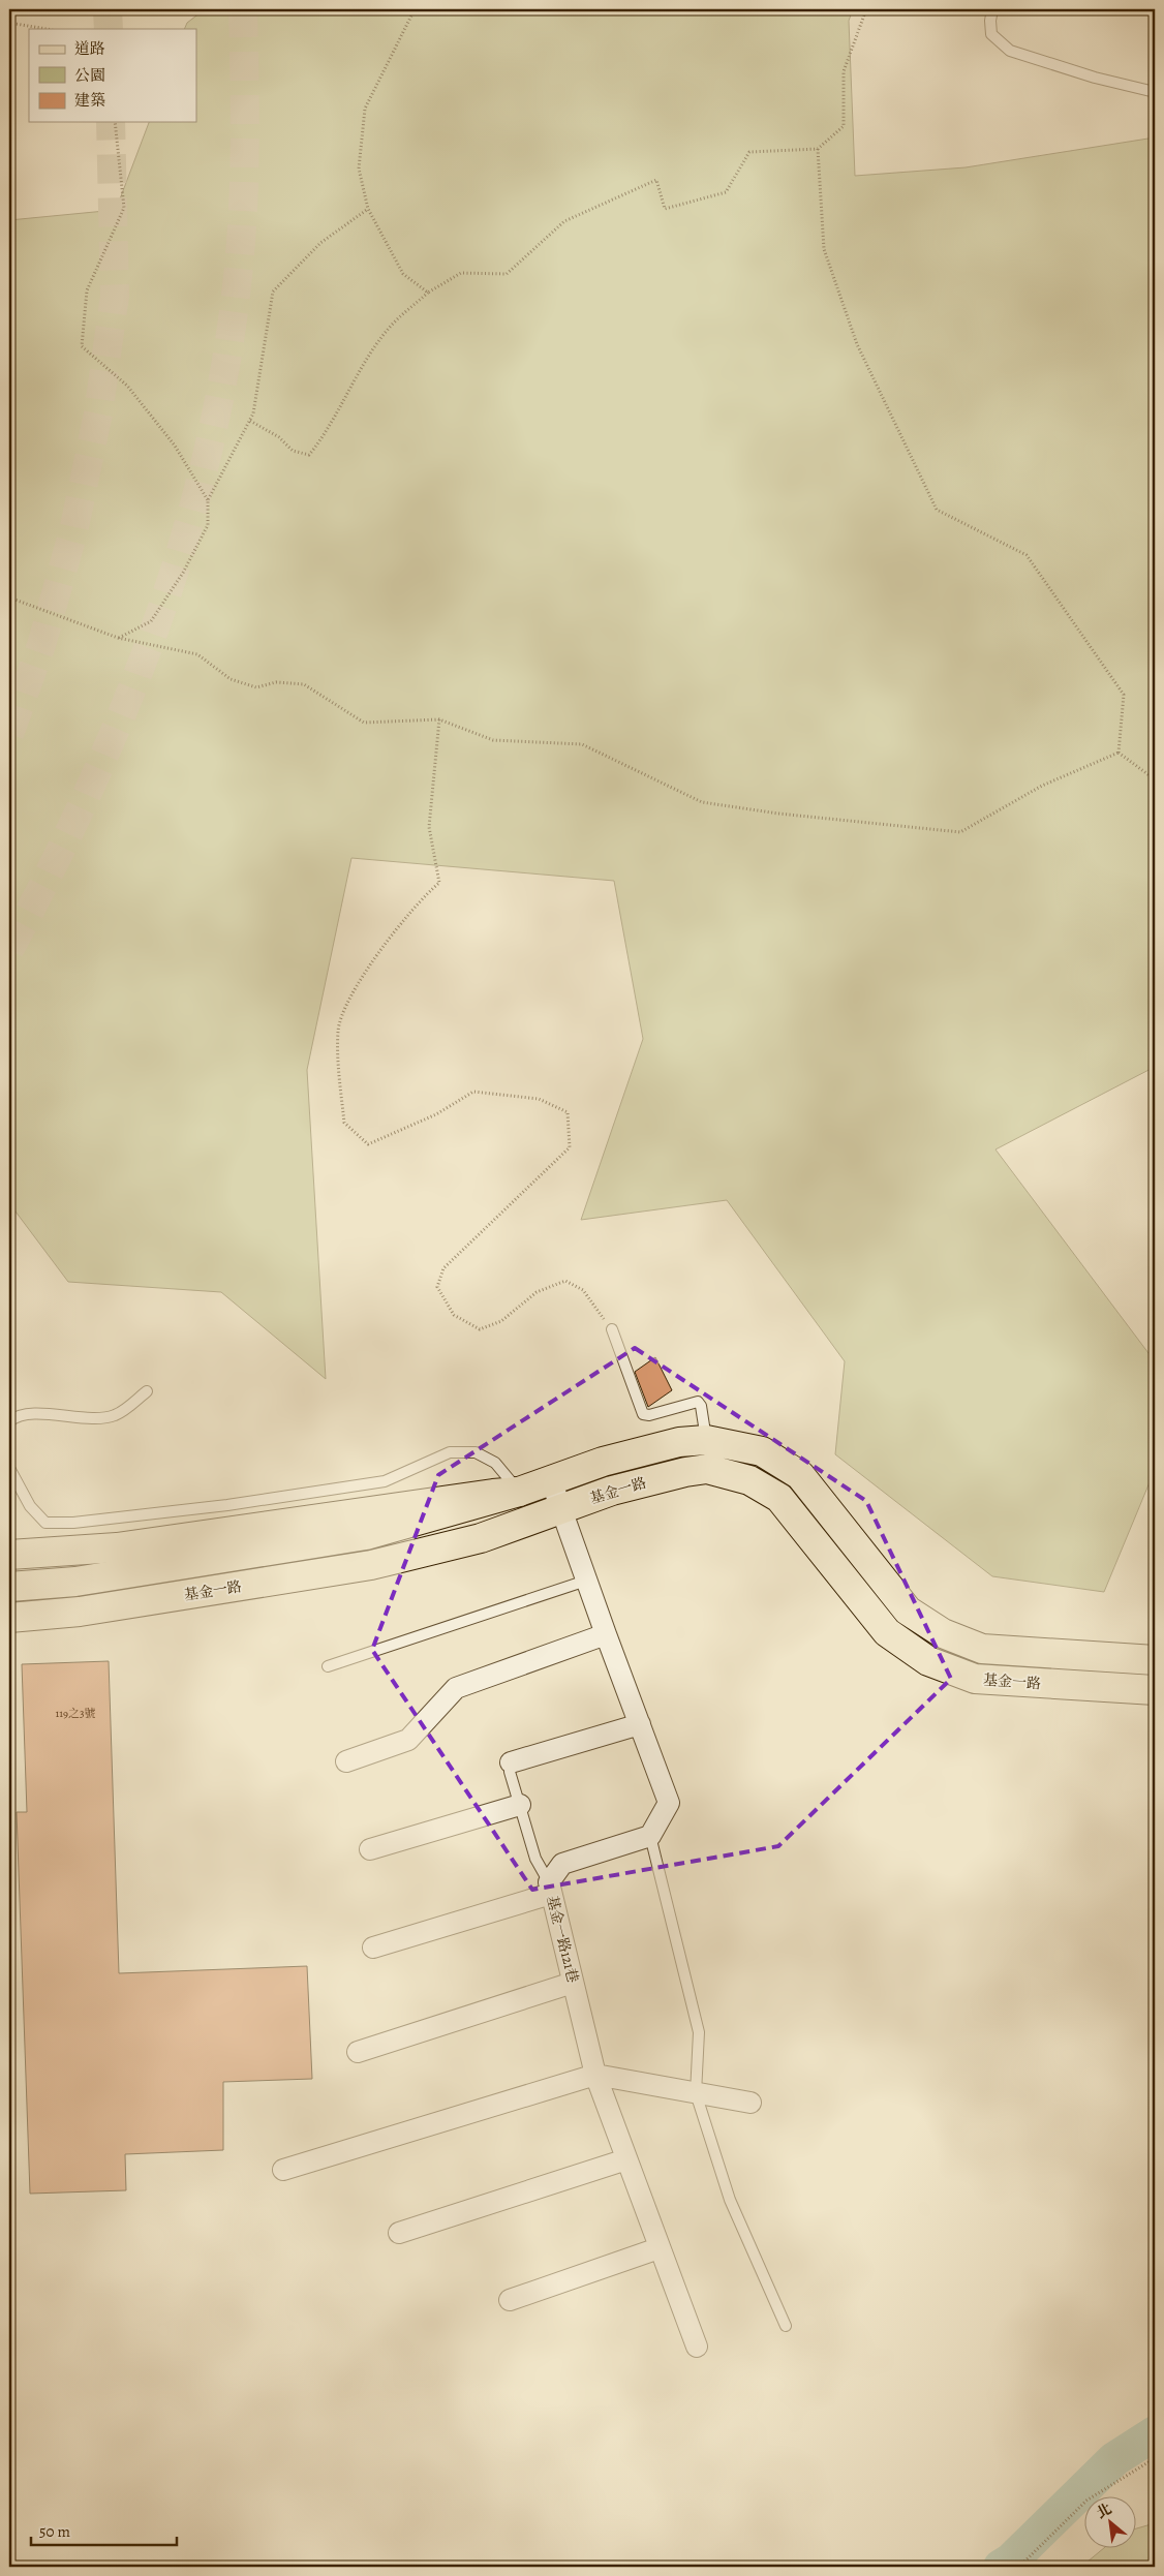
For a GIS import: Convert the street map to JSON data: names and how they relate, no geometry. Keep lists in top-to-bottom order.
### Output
{
  "streets": {
    "main road": ["基金一路"],
    "street": ["基金一路121巷"]
  },
  "house_numbers": ["119之3號"],
  "legend": ["道路", "公園", "建築"],
  "scale_bar": "50 m",
  "north": "top left"
}
